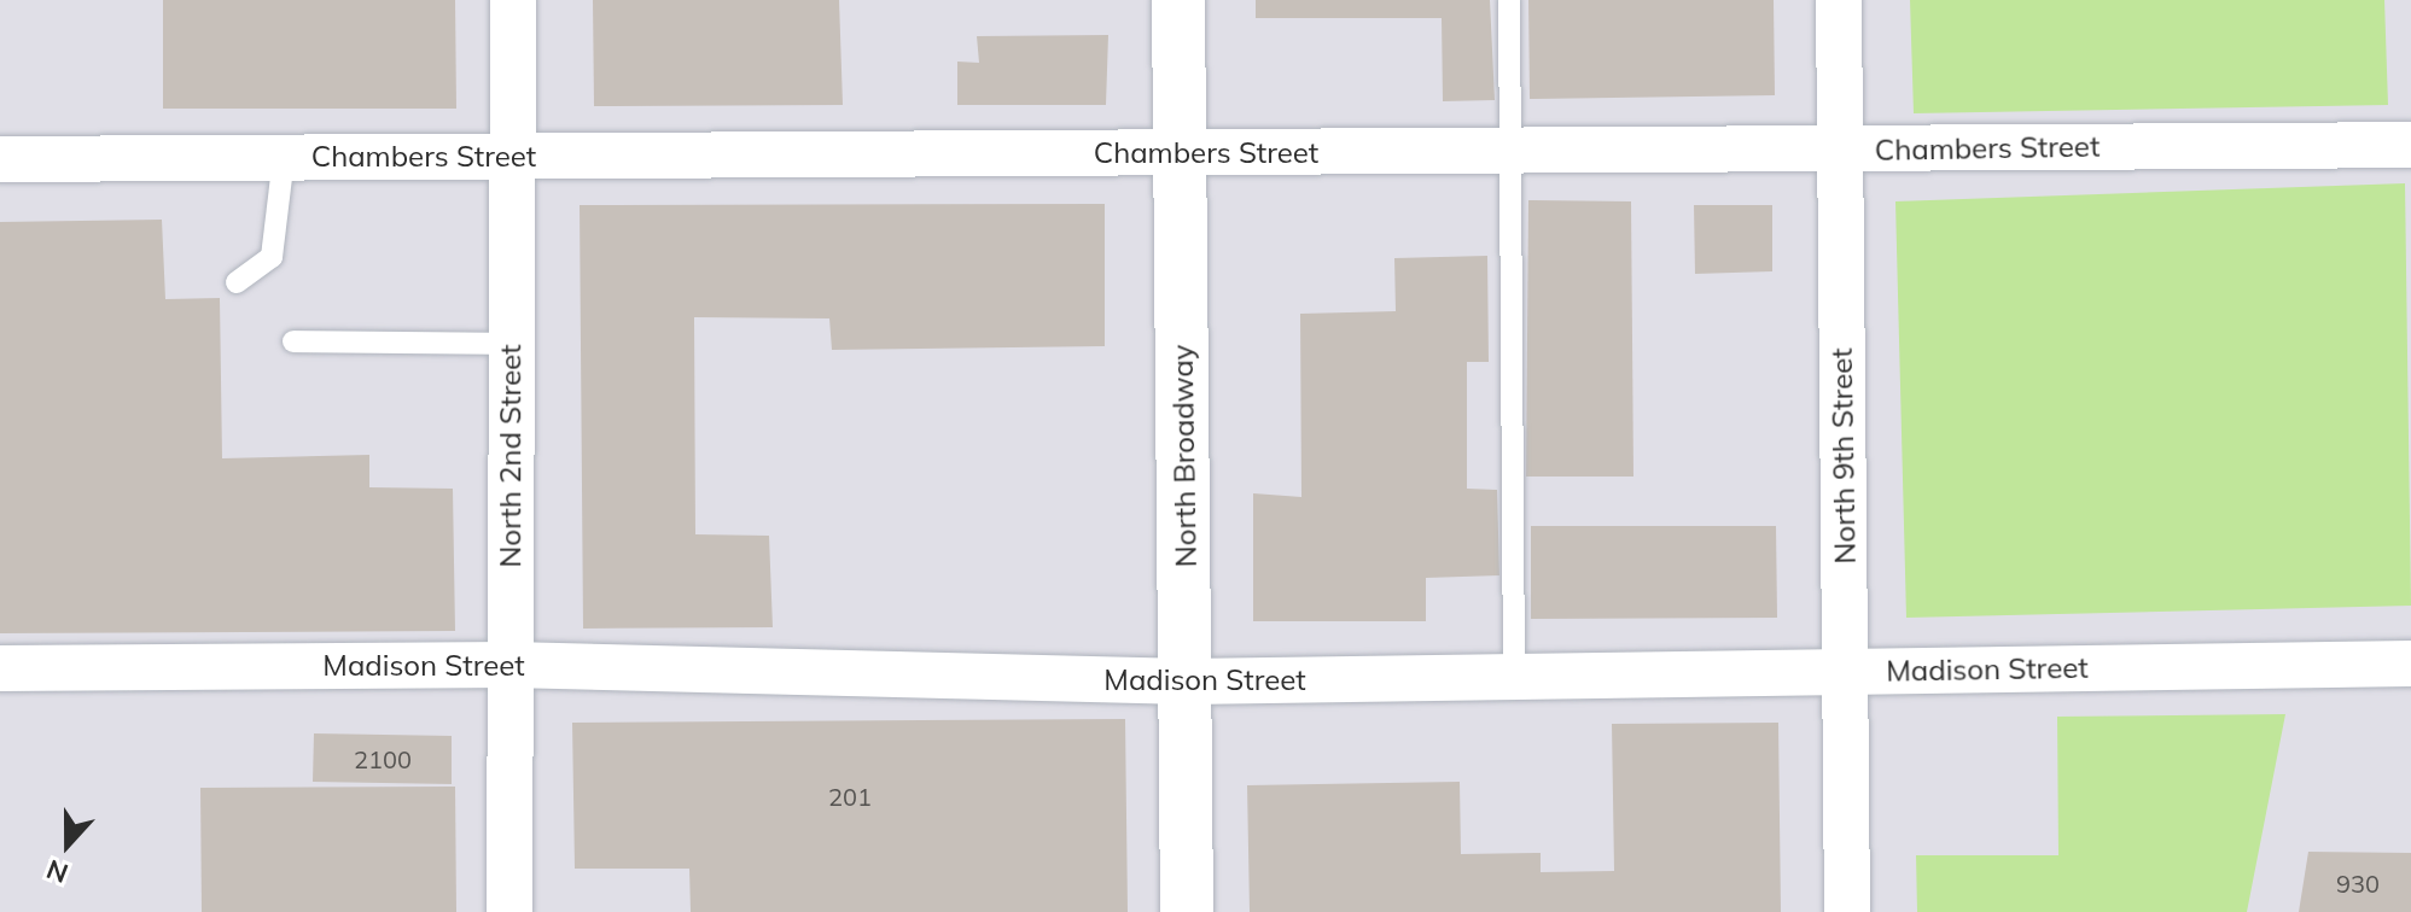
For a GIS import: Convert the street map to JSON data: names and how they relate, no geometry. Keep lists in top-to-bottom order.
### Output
{
  "streets": {
    "main road": ["North Broadway"],
    "street": [
      "Chambers Street",
      "North 2nd Street",
      "North 9th Street",
      "Madison Street"
    ]
  },
  "crossings": [
    ["Chambers Street", "North 2nd Street"],
    ["Chambers Street", "North Broadway"],
    ["Chambers Street", "North 9th Street"],
    ["North 2nd Street", "Madison Street"],
    ["North Broadway", "Madison Street"],
    ["North 9th Street", "Madison Street"]
  ],
  "house_numbers": ["2100", "201", "930"],
  "north": "bottom"
}
